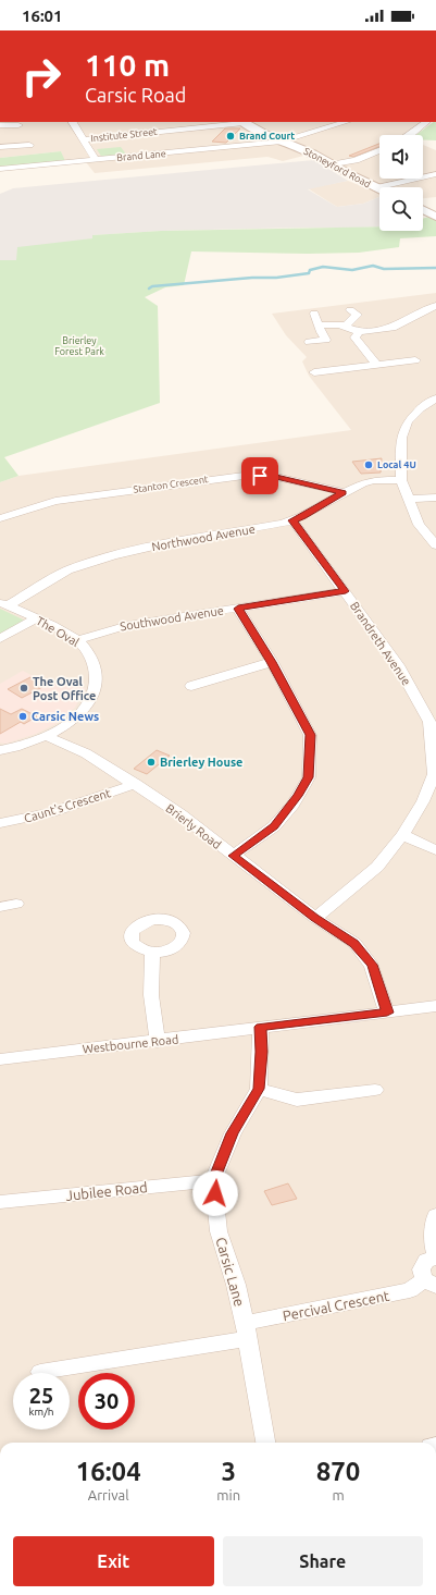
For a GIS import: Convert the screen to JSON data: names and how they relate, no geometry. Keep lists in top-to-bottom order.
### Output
{
  "streets": {
    "main road": ["Stoneyford Road"],
    "street": [
      "Institute Street",
      "Brand Lane",
      "Stanton Crescent",
      "Northwood Avenue",
      "Southwood Avenue",
      "The Oval",
      "Brandreth Avenue",
      "Caunt's Crescent",
      "Brierly Road",
      "Westbourne Road",
      "Jubilee Road",
      "Carsic Lane",
      "Percival Crescent"
    ]
  },
  "crossings": [
    ["Institute Street", "Stoneyford Road"],
    ["Brand Lane", "Stoneyford Road"],
    ["Stanton Crescent", "Northwood Avenue"],
    ["Northwood Avenue", "The Oval"],
    ["Northwood Avenue", "Brandreth Avenue"],
    ["Southwood Avenue", "The Oval"],
    ["Southwood Avenue", "Brandreth Avenue"],
    ["The Oval", "Brierly Road"],
    ["Brandreth Avenue", "Brierly Road"],
    ["Caunt's Crescent", "Brierly Road"],
    ["Brierly Road", "Westbourne Road"],
    ["Westbourne Road", "Carsic Lane"],
    ["Jubilee Road", "Carsic Lane"],
    ["Carsic Lane", "Percival Crescent"]
  ],
  "parks": ["Brierley Forest Park"],
  "places": [
    "Brand Court",
    "Local 4U",
    "The Oval Post Office",
    "Carsic News",
    "Brierley House"
  ],
  "page": {
    "status": "16:01",
    "turn": ["110 m", "Carsic Road"],
    "speed": "25 km/h",
    "limit": "30",
    "eta": [
      "16:04",
      "Arrival",
      "3",
      "min",
      "870",
      "m"
    ],
    "buttons": ["Exit", "Share"]
  }
}
